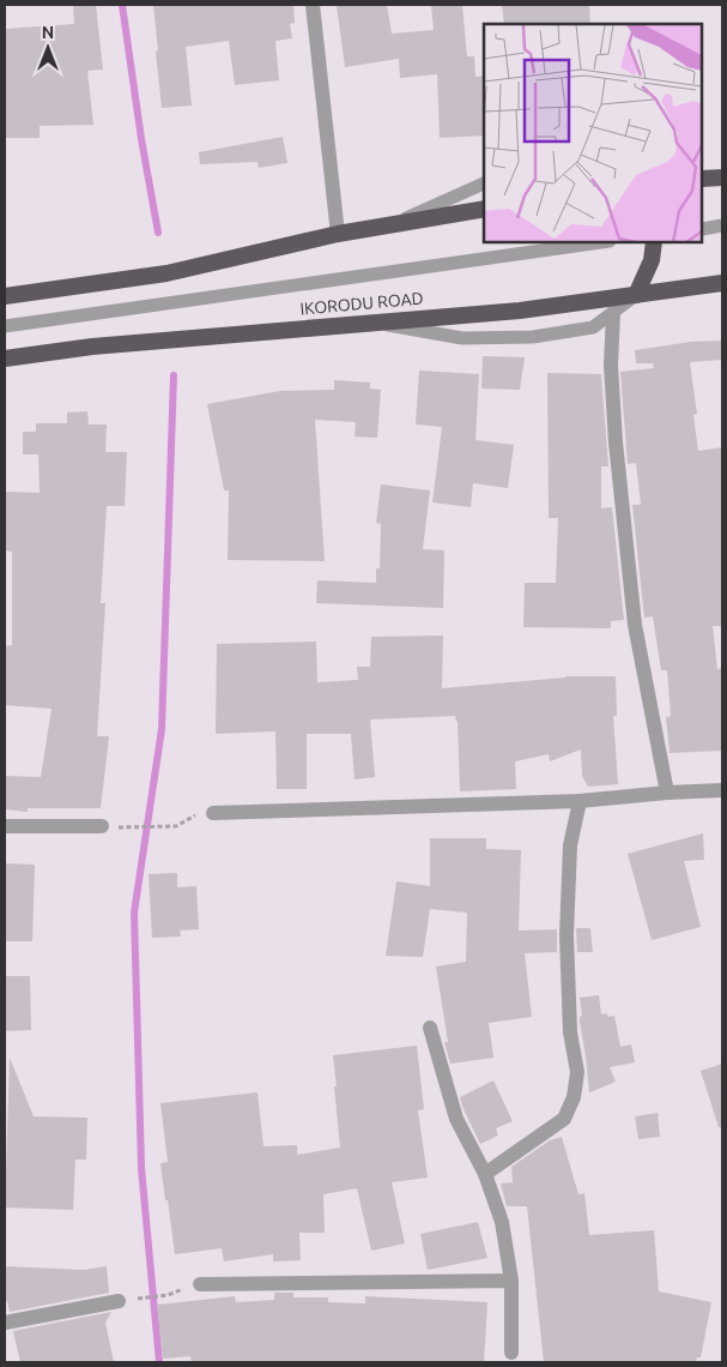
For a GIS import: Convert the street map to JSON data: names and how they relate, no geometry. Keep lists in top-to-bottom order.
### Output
{
  "streets": {
    "highway": ["IKORODU ROAD"]
  },
  "north": "top"
}
